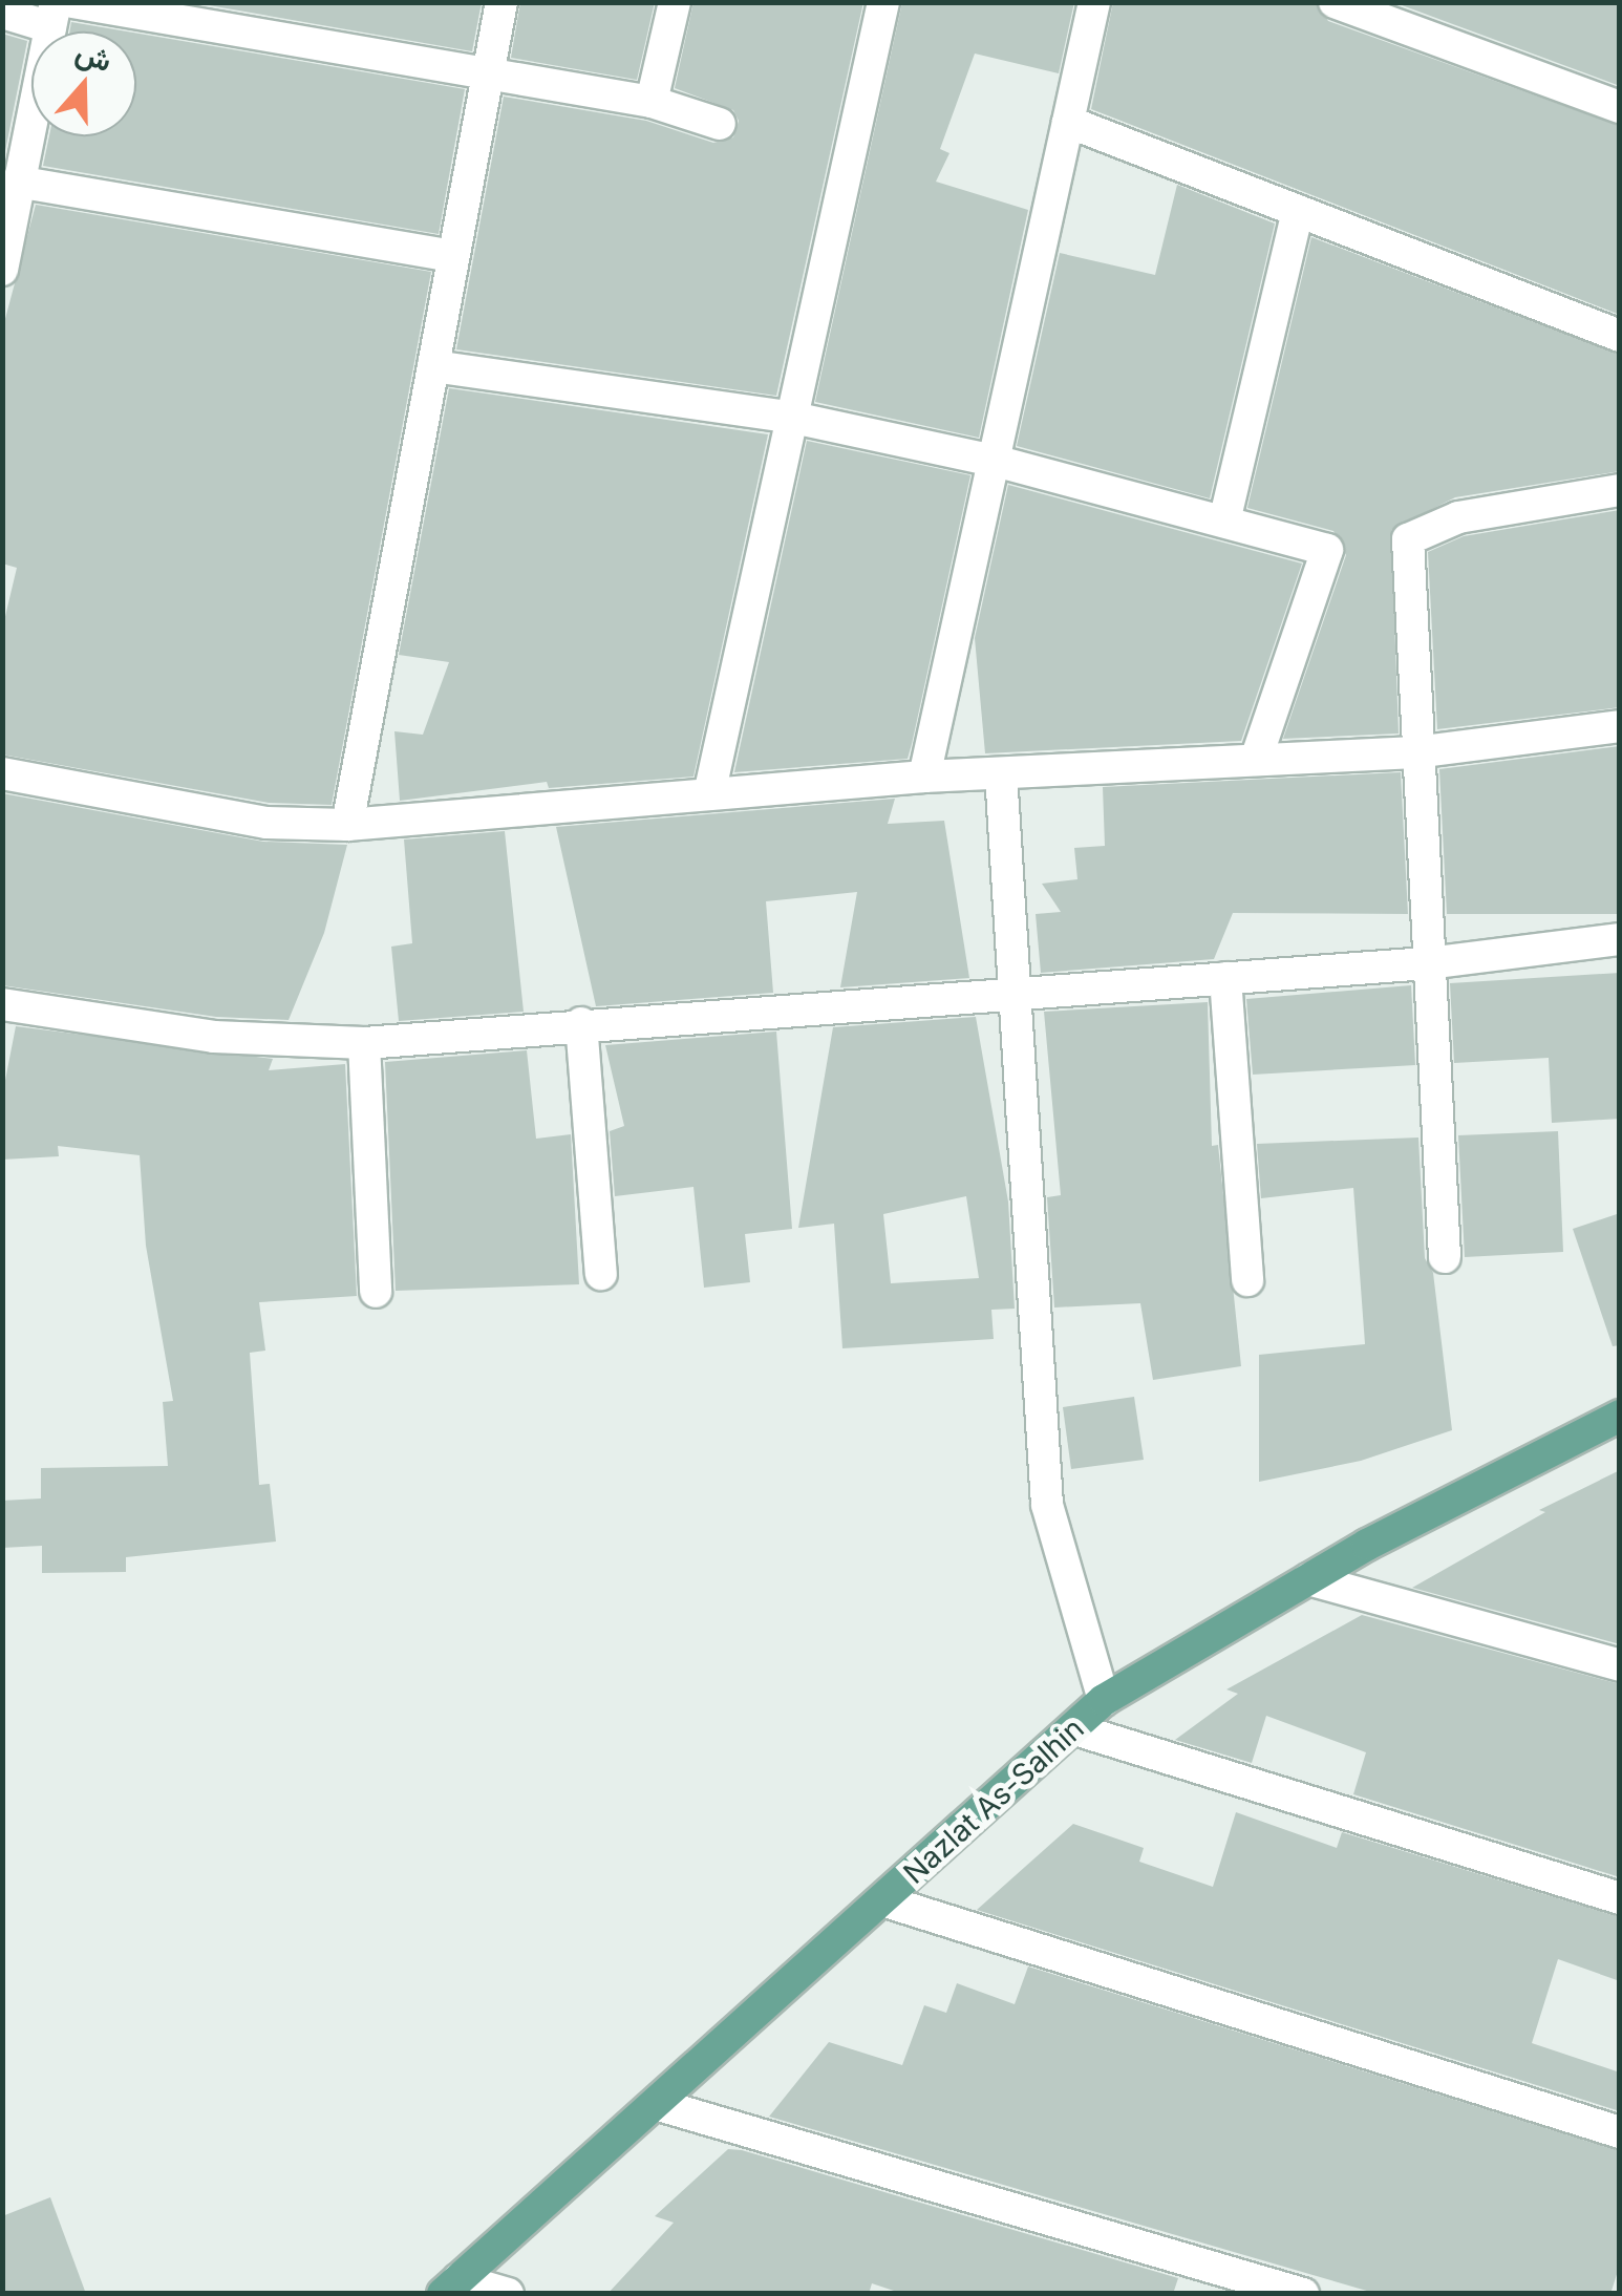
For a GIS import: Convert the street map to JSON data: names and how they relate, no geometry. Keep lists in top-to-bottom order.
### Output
{
  "streets": {
    "main road": ["Nazlat As-Salhin"]
  },
  "north": "top"
}
